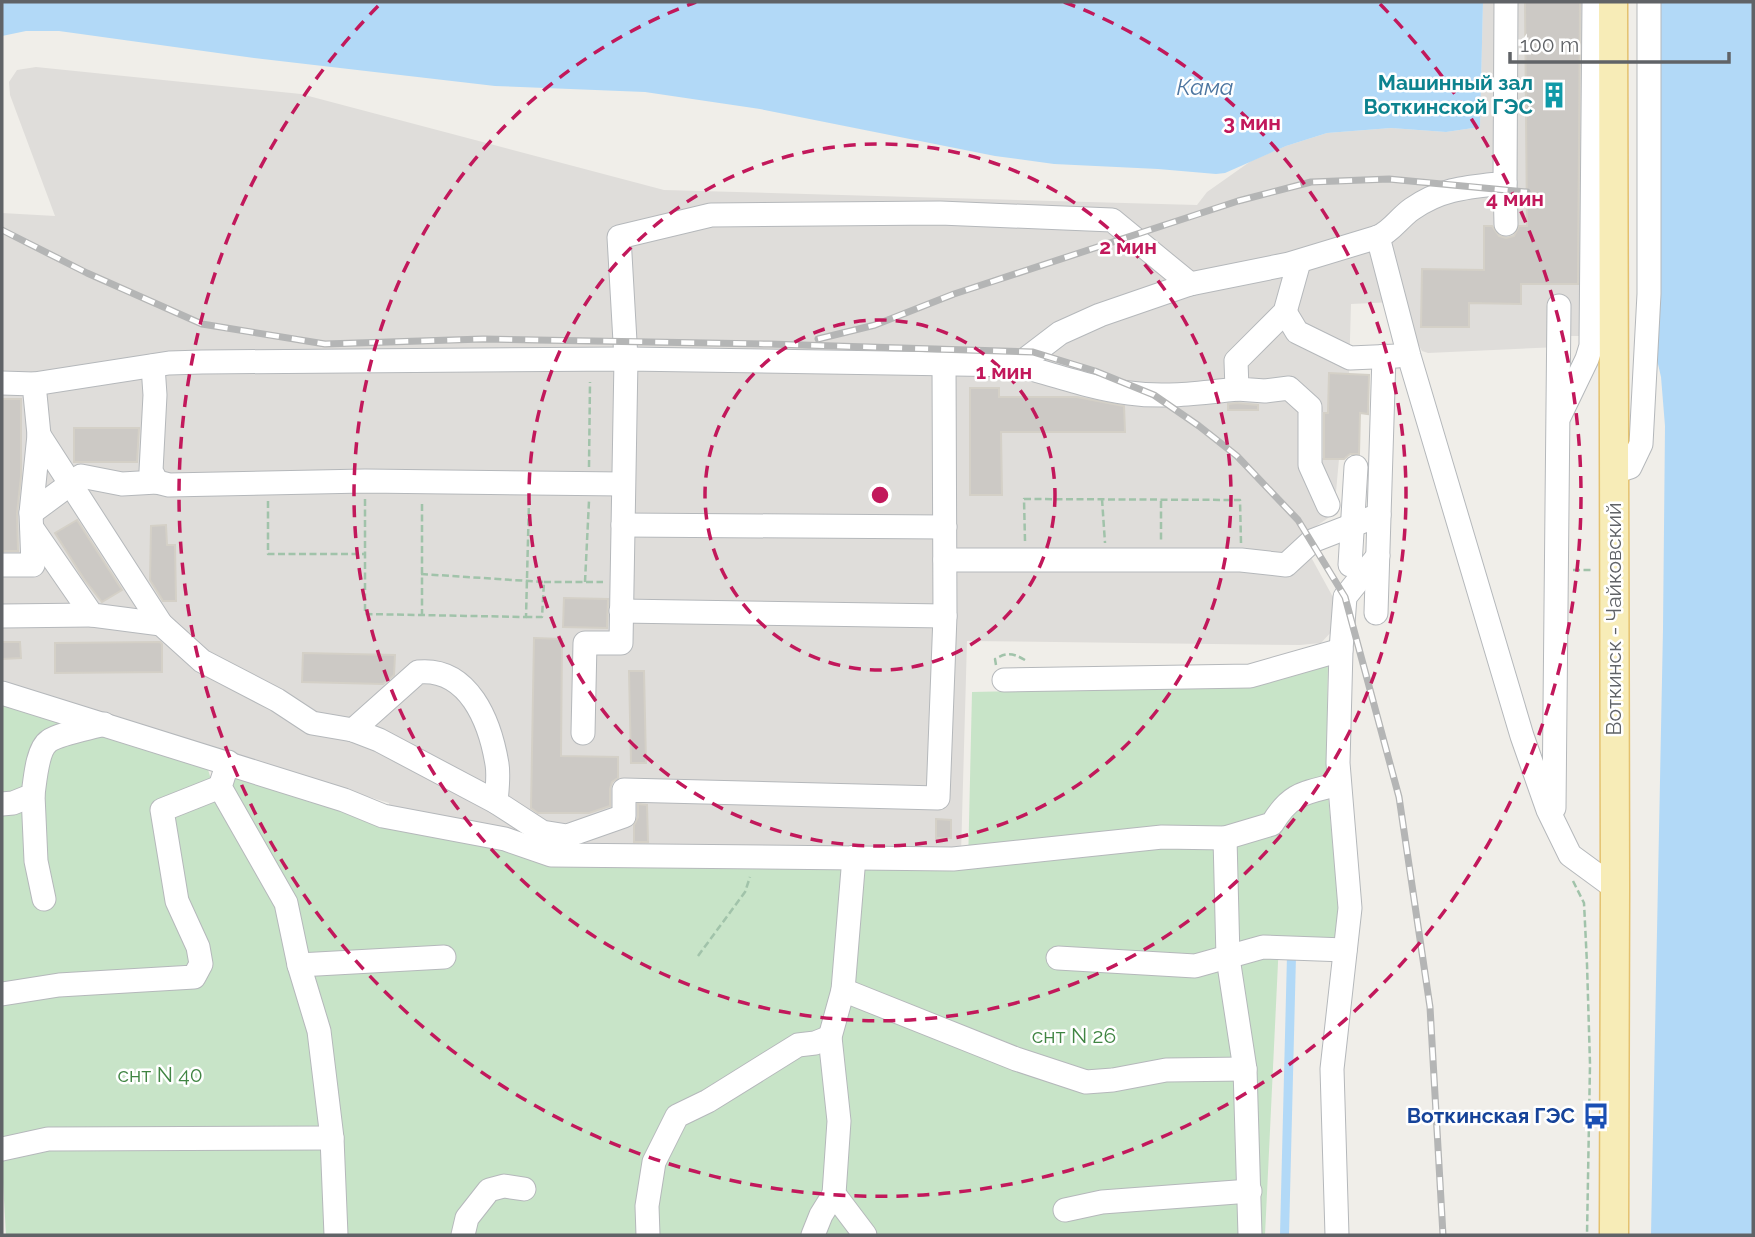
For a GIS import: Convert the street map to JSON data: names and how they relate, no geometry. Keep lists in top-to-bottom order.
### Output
{
  "streets": {
    "main road": ["Воткинск - Чайковский"]
  },
  "water": ["Кама"],
  "parks": ["снт N 26", "снт N 40"],
  "places": {
    "building": ["Машинный зал Воткинской ГЭС"],
    "bus stop": ["Воткинская ГЭС"]
  },
  "scale_bar": "100 m",
  "rings": [
    "3 мин",
    "4 мин",
    "2 мин",
    "1 мин"
  ]
}
